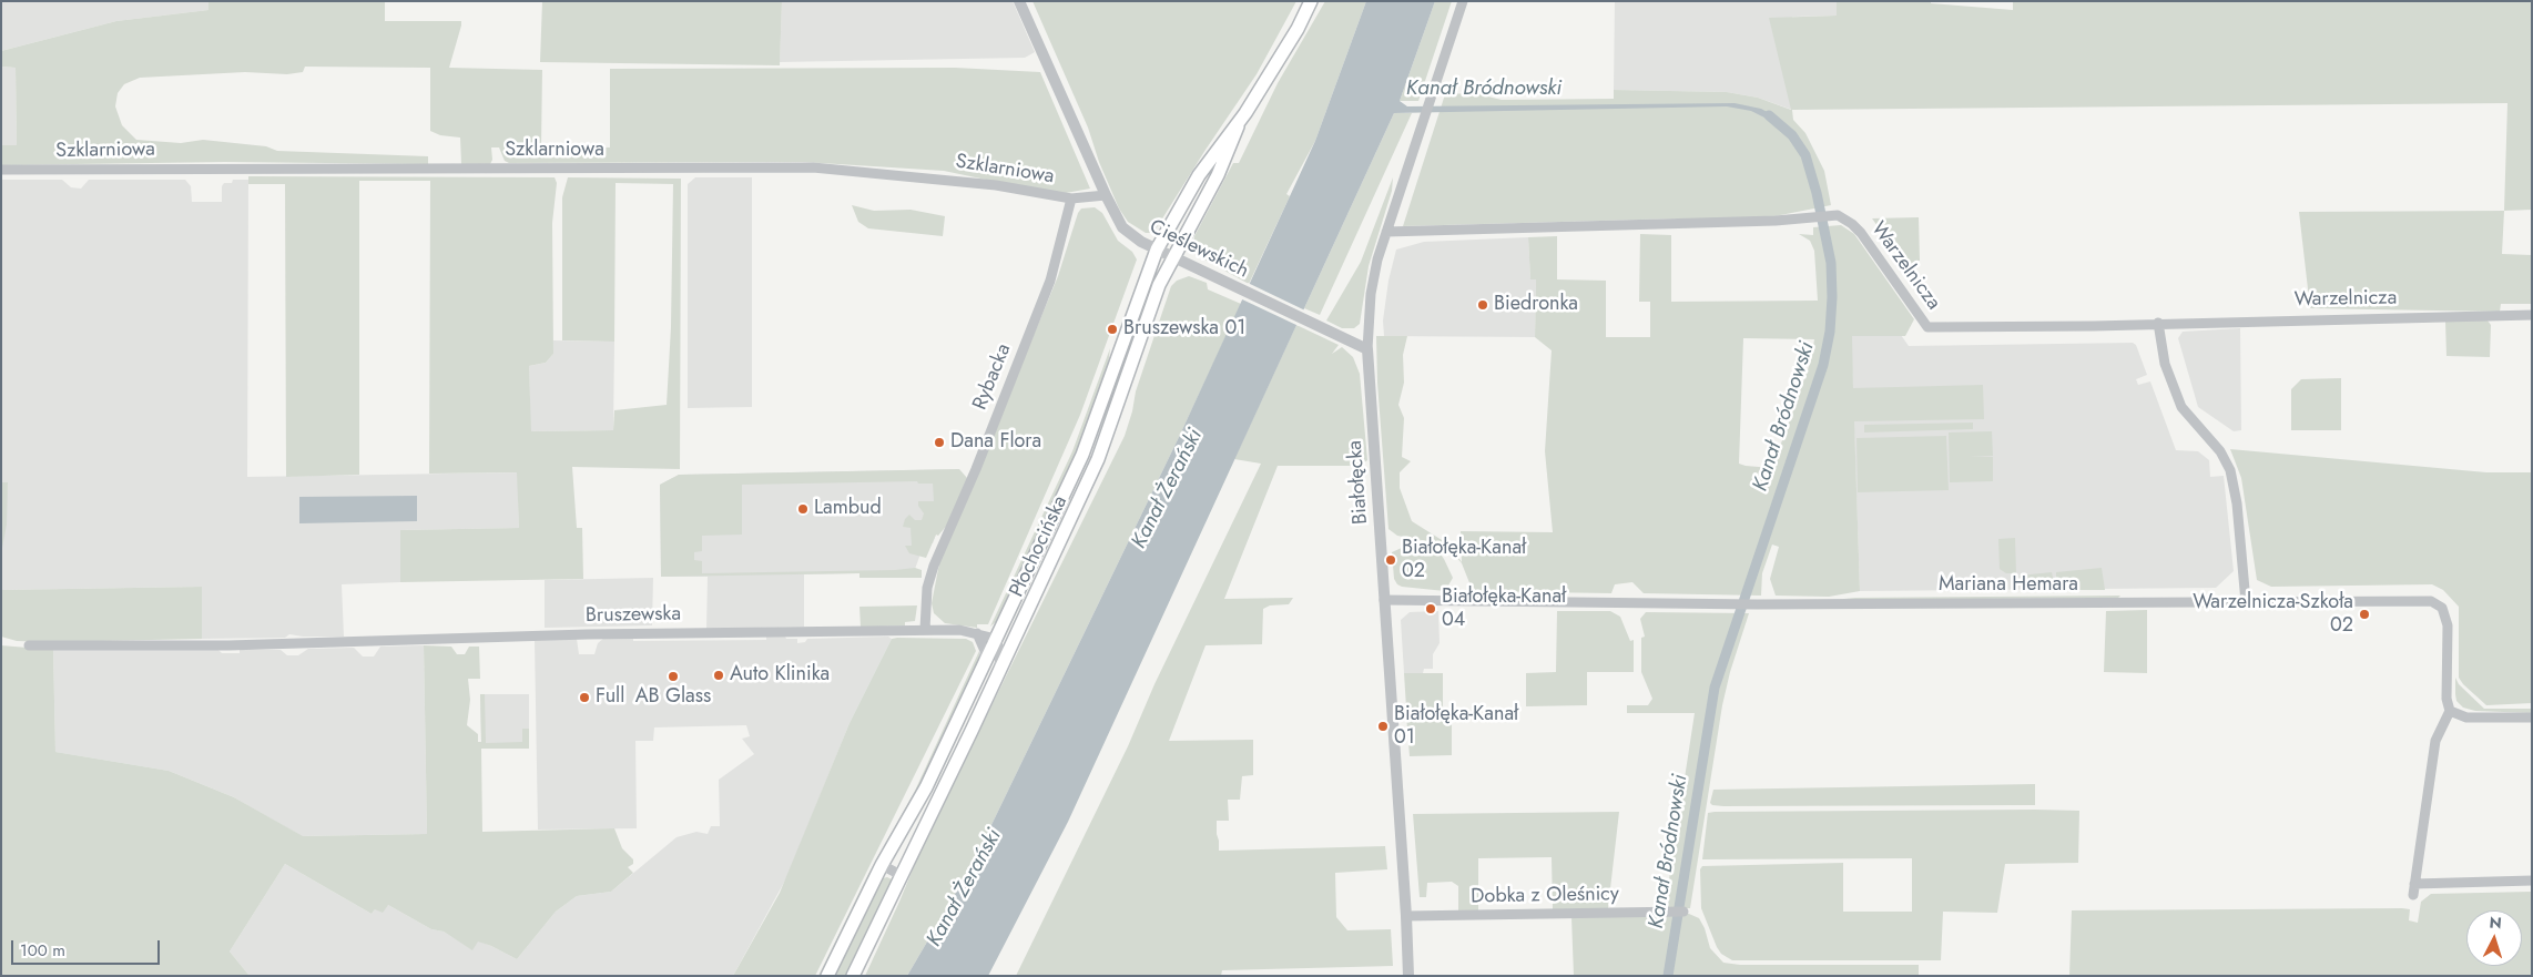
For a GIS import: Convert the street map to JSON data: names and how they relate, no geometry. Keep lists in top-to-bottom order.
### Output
{
  "streets": {
    "main road": ["Płochocińska"],
    "street": [
      "Szklarniowa",
      "Cieślewskich",
      "Warzelnicza",
      "Rybacka",
      "Białołęcka",
      "Mariana Hemara",
      "Bruszewska",
      "Dobka z Oleśnicy"
    ]
  },
  "crossings": [
    ["Szklarniowa", "Cieślewskich"],
    ["Szklarniowa", "Rybacka"],
    ["Cieślewskich", "Białołęcka"],
    ["Cieślewskich", "Płochocińska"],
    ["Warzelnicza", "Białołęcka"],
    ["Rybacka", "Bruszewska"],
    ["Białołęcka", "Mariana Hemara"],
    ["Białołęcka", "Dobka z Oleśnicy"],
    ["Płochocińska", "Bruszewska"]
  ],
  "water": ["Kanał Bródnowski", "Kanał Żerański"],
  "places": [
    "Biedronka",
    "Bruszewska 01",
    "Dana Flora",
    "Lambud",
    "Białołęka-Kanał 02",
    "Białołęka-Kanał 04",
    "Warzelnicza-Szkoła 02",
    "Auto Klinika",
    "AB Glass",
    "Full",
    "Białołęka-Kanał 01"
  ],
  "scale_bar": "100 m",
  "north": "top"
}
